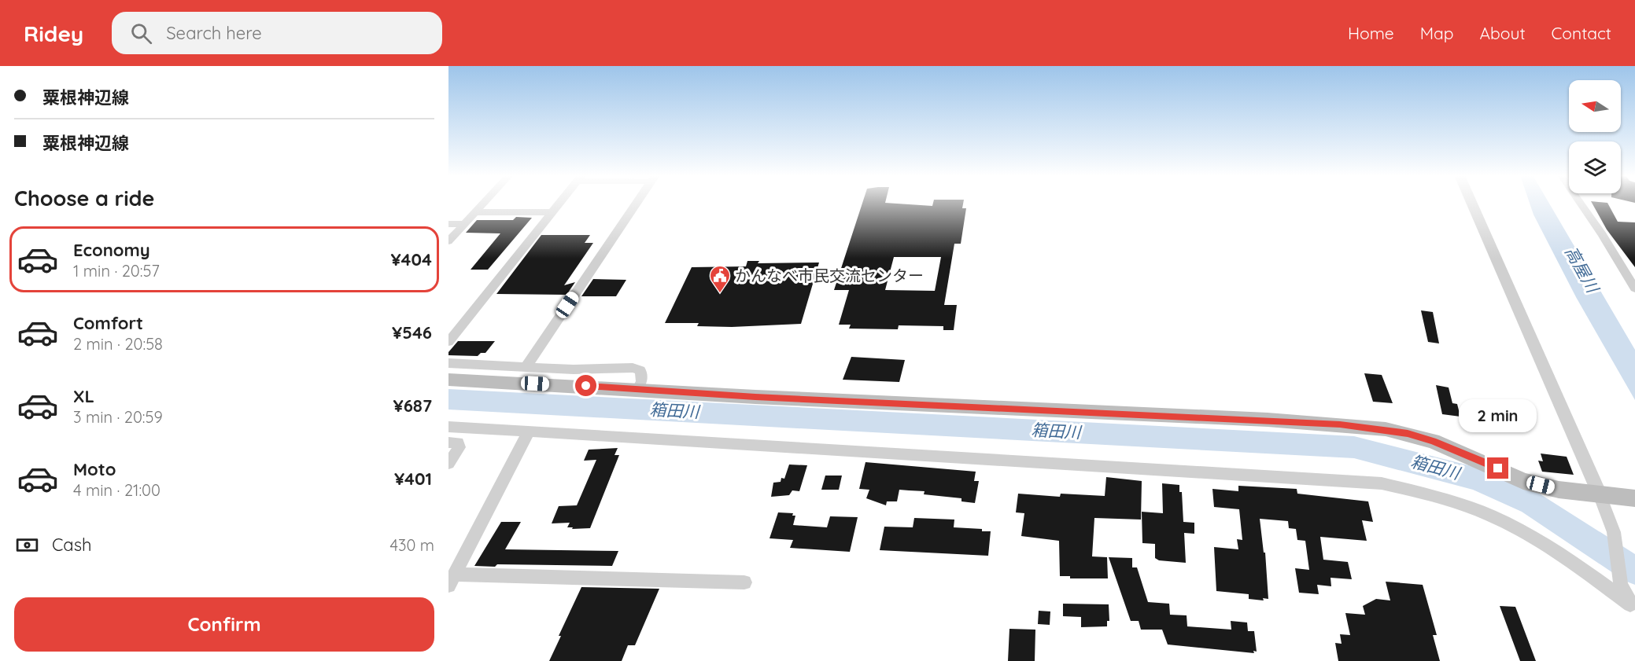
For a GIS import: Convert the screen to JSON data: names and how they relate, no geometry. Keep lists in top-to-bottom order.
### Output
{
  "water": ["高屋川", "箱田川"],
  "places": {
    "public building": ["かんなべ市民交流センター"]
  },
  "north": "left",
  "page": {
    "header": "Ridey",
    "search": "Search here",
    "nav": [
      "Home",
      "Map",
      "About",
      "Contact"
    ],
    "banner": ["粟根神辺線", "粟根神辺線"],
    "heading": "Choose a ride",
    "list": [
      {
        "name": "Economy",
        "note": "1 min · 20:57",
        "value": "¥404"
      },
      {
        "name": "Comfort",
        "note": "2 min · 20:58",
        "value": "¥546"
      },
      {
        "name": "XL",
        "note": "3 min · 20:59",
        "value": "¥687"
      },
      {
        "name": "Moto",
        "note": "4 min · 21:00",
        "value": "¥401"
      }
    ],
    "bubble": "2 min",
    "pay": ["Cash", "430 m"],
    "buttons": "Confirm"
  }
}
